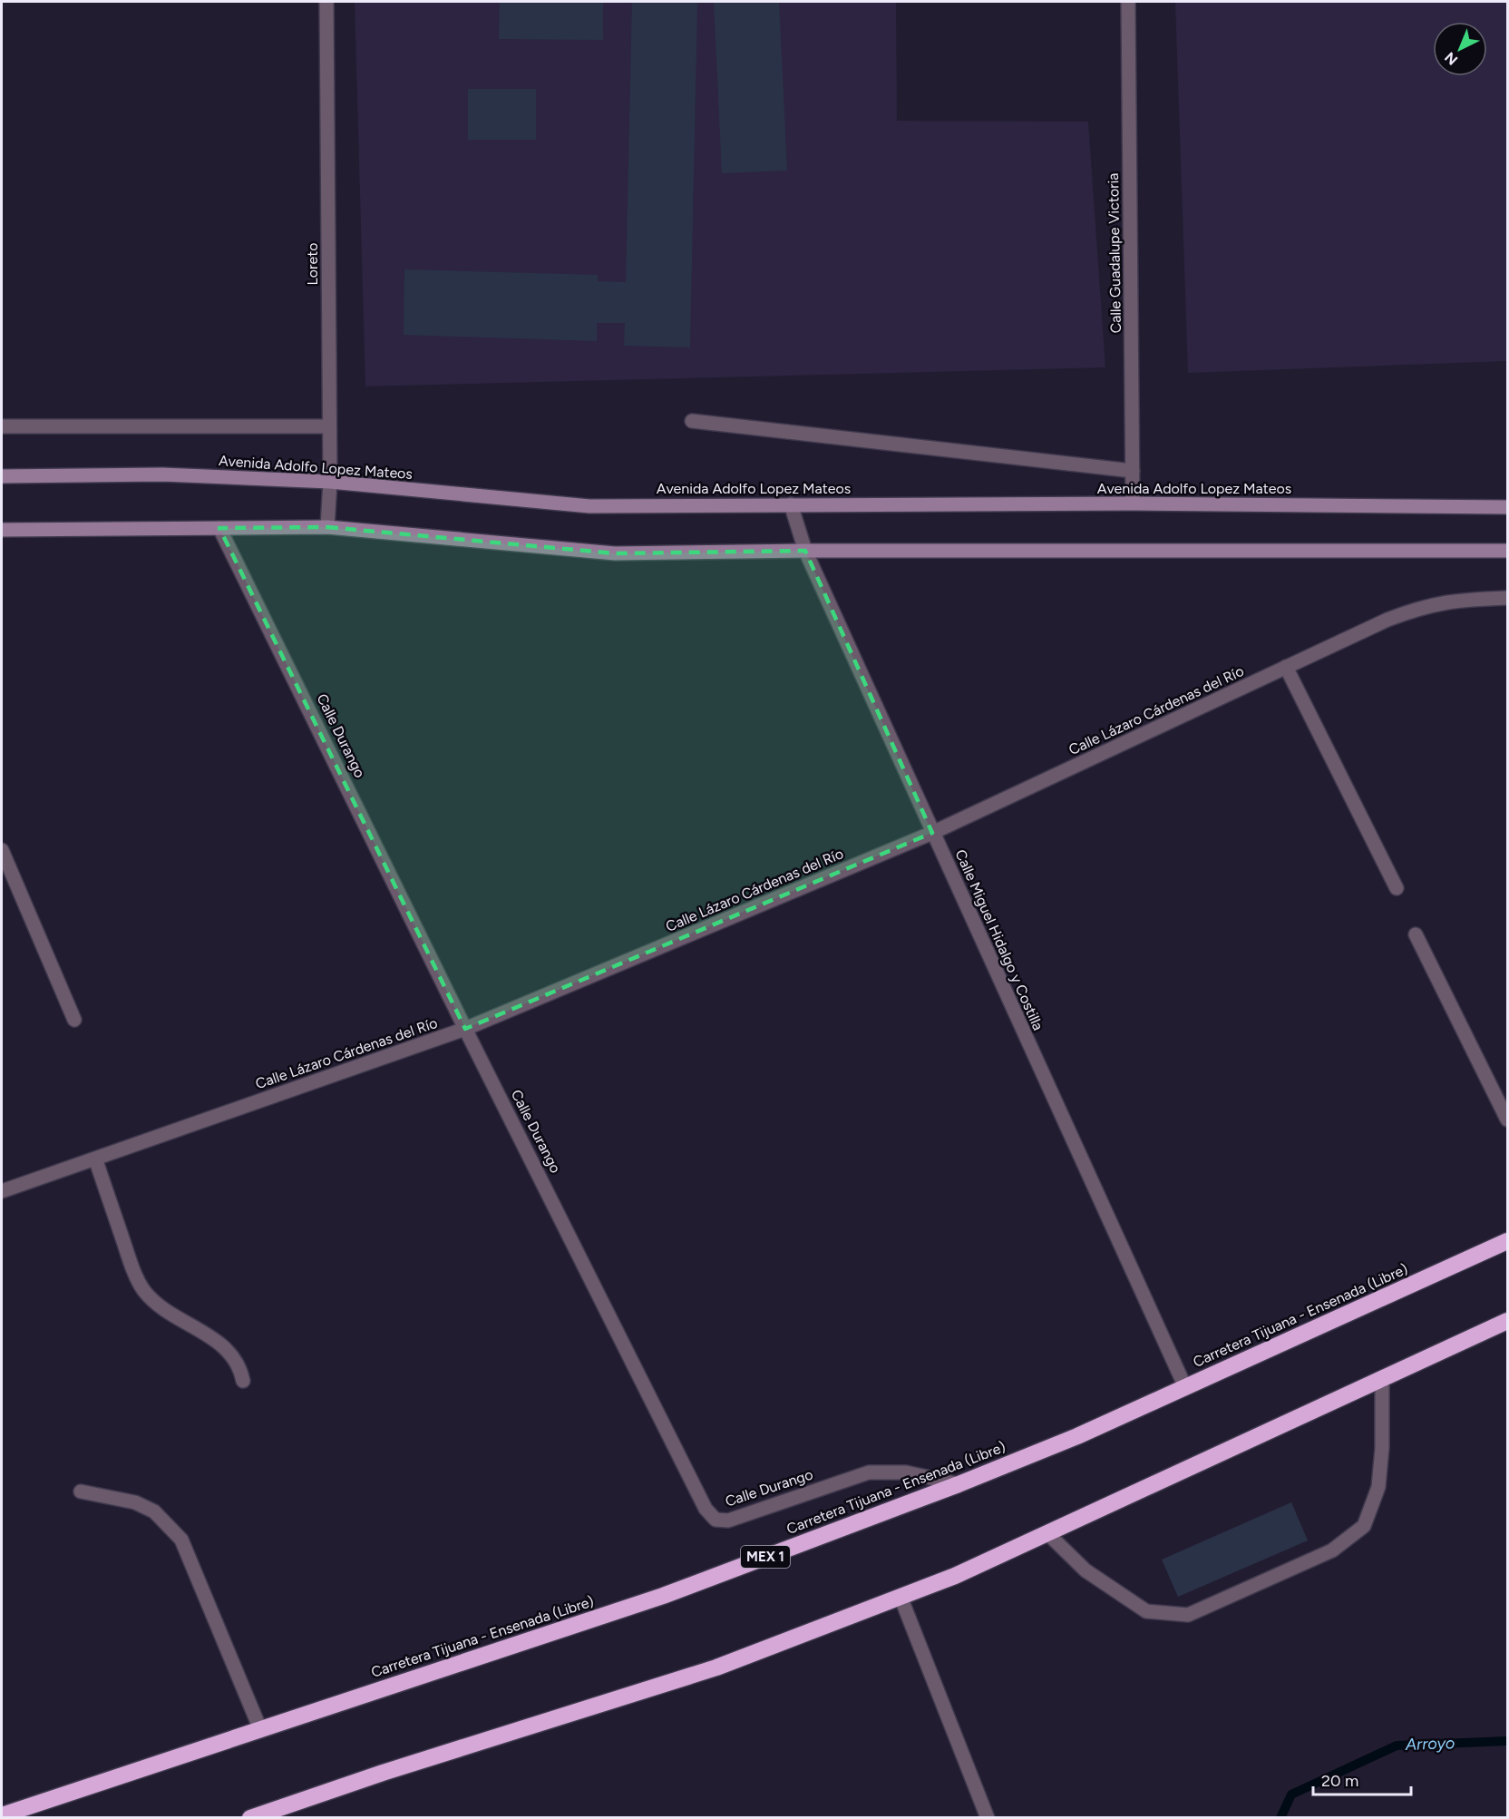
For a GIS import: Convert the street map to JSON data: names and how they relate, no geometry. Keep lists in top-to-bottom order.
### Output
{
  "streets": {
    "highway": ["Carretera Tijuana - Ensenada (Libre)", "MEX 1"],
    "main road": ["Avenida Adolfo Lopez Mateos"],
    "street": [
      "Calle Guadalupe Victoria",
      "Loreto",
      "Calle Lázaro Cárdenas del Río",
      "Calle Durango",
      "Calle Miguel Hidalgo y Costilla"
    ]
  },
  "crossings": [
    ["Calle Guadalupe Victoria", "Avenida Adolfo Lopez Mateos"],
    ["Loreto", "Avenida Adolfo Lopez Mateos"],
    ["Avenida Adolfo Lopez Mateos", "Calle Miguel Hidalgo y Costilla"],
    ["Calle Lázaro Cárdenas del Río", "Calle Durango"],
    ["Calle Lázaro Cárdenas del Río", "Calle Miguel Hidalgo y Costilla"],
    ["Calle Durango", "Carretera Tijuana - Ensenada (Libre)"],
    ["Calle Miguel Hidalgo y Costilla", "Carretera Tijuana - Ensenada (Libre)"]
  ],
  "water": ["Arroyo"],
  "scale_bar": "20 m",
  "north": "bottom left"
}
